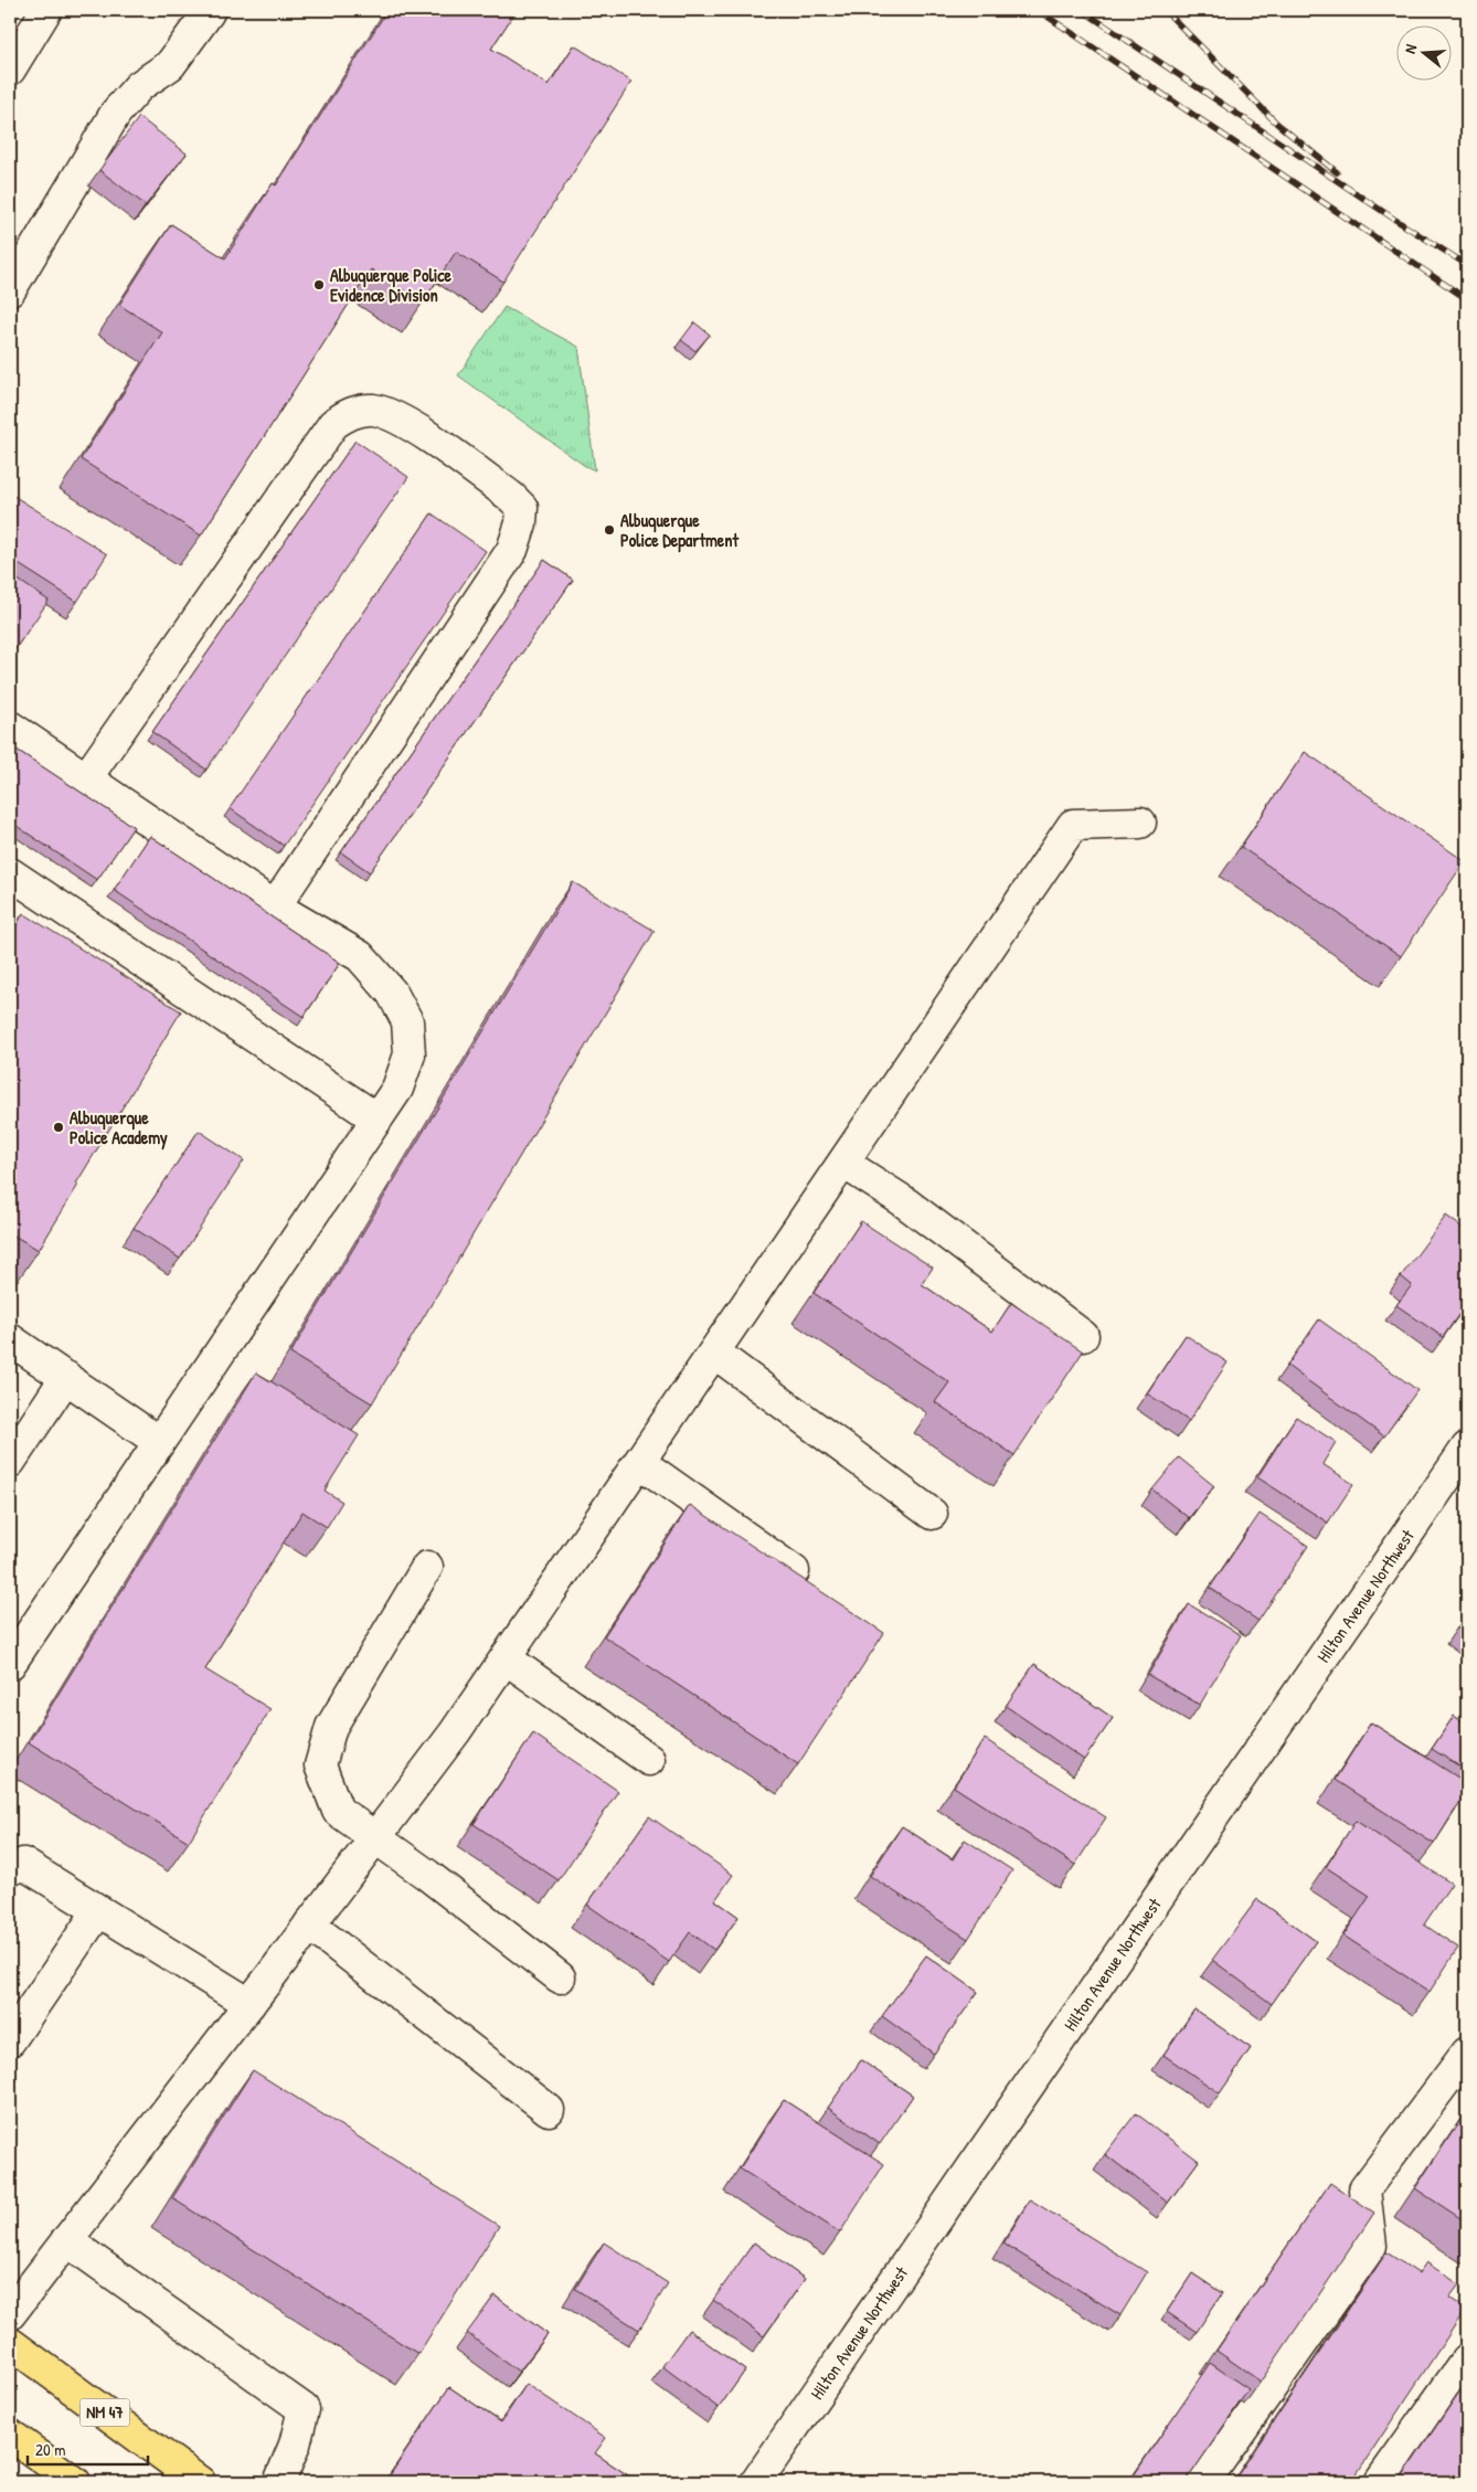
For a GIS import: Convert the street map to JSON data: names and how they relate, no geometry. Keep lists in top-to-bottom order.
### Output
{
  "streets": {
    "main road": ["NM 47"],
    "street": ["Hilton Avenue Northwest"]
  },
  "places": ["Albuquerque Police Evidence Division", "Albuquerque Police Department", "Albuquerque Police Academy"],
  "scale_bar": "20 m",
  "north": "left"
}
